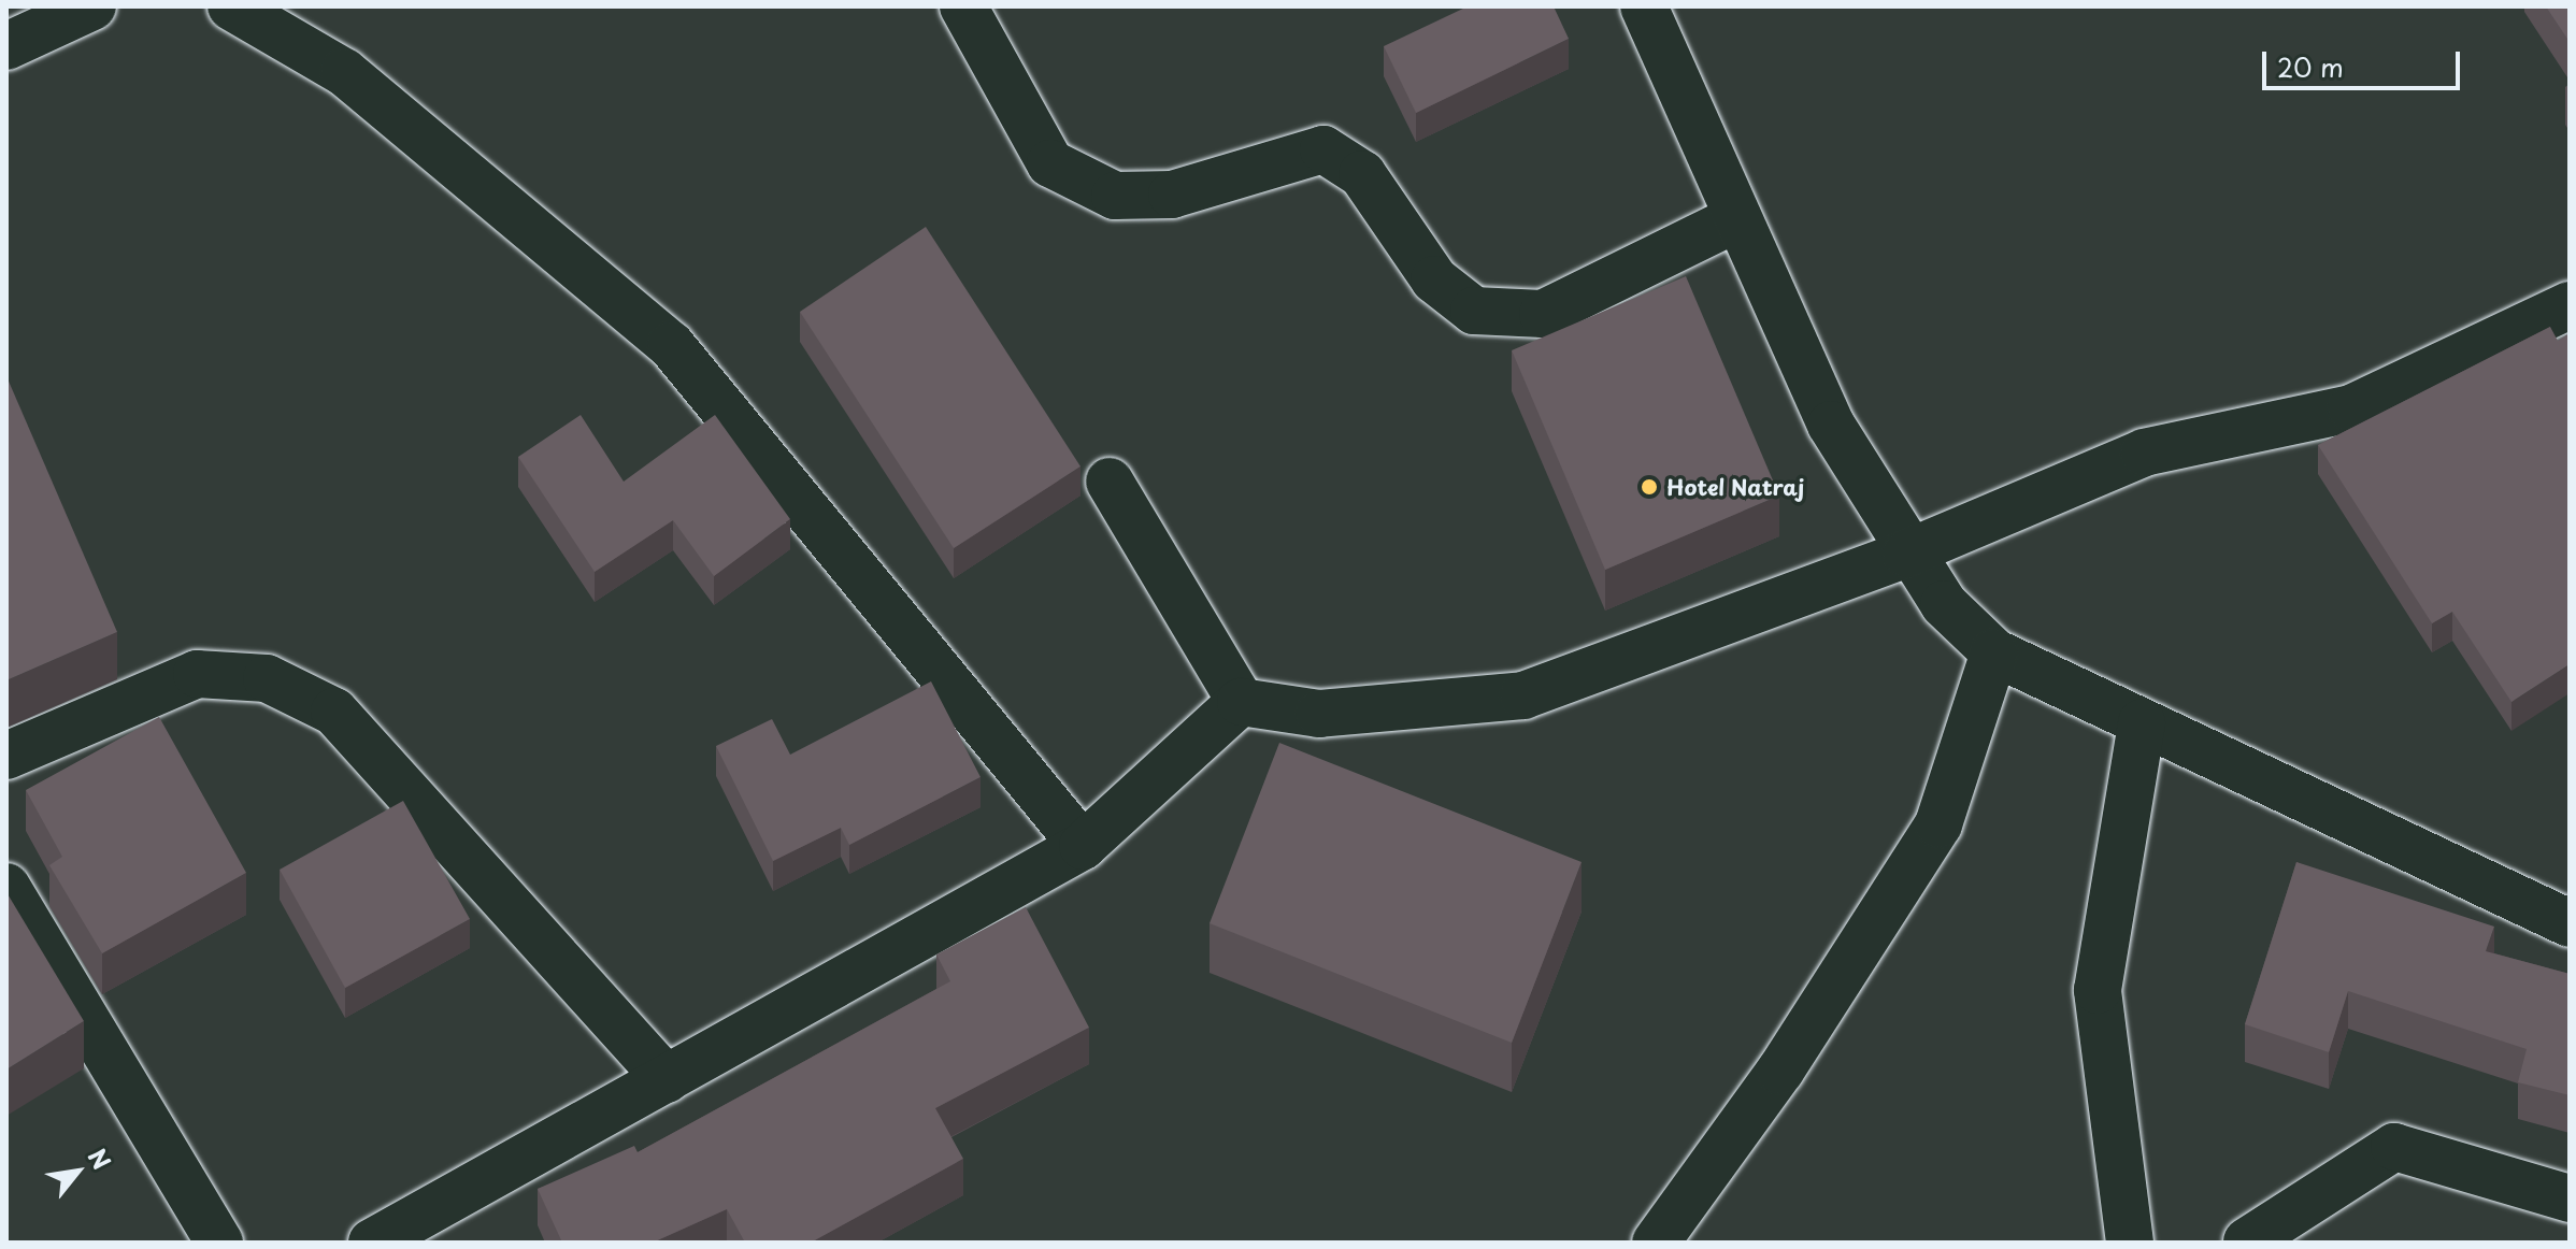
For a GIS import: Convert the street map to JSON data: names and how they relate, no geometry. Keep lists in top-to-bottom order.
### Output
{
  "places": ["Hotel Natraj"],
  "scale_bar": "20 m",
  "north": "top right"
}
